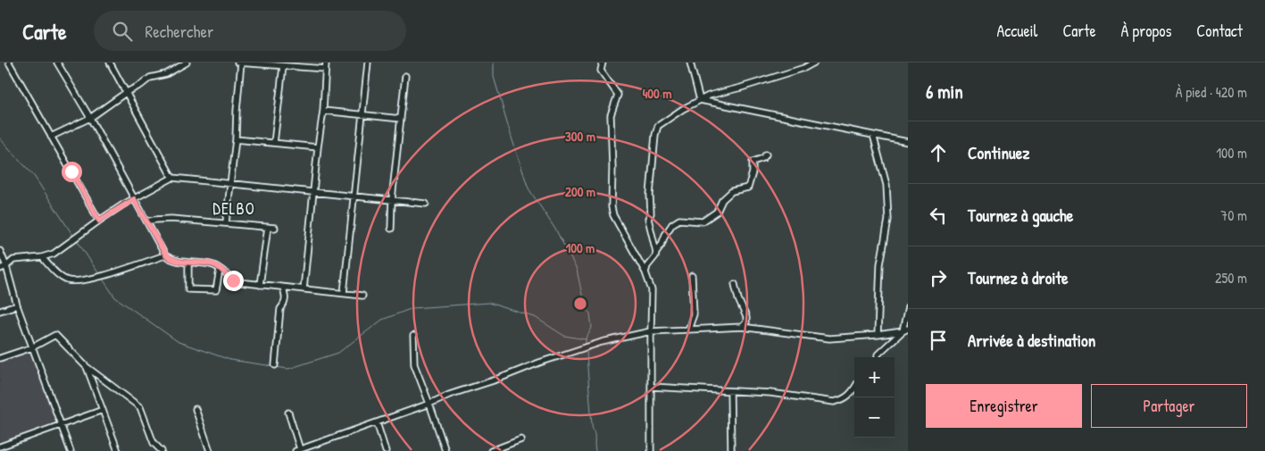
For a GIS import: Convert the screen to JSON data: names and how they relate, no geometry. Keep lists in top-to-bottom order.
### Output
{
  "districts": ["DELBO"],
  "page": {
    "header": "Carte",
    "search": "Rechercher",
    "nav": [
      "Accueil",
      "Carte",
      "À propos",
      "Contact"
    ],
    "heading": ["6 min", "À pied · 420 m"],
    "list": [
      ["Continuez", "100 m"],
      ["Tournez à gauche", "70 m"],
      ["Tournez à droite", "250 m"],
      "Arrivée à destination"
    ],
    "map_buttons": ["+", "−"],
    "buttons": ["Enregistrer", "Partager"]
  },
  "rings": [
    "400 m",
    "300 m",
    "200 m",
    "100 m"
  ]
}
